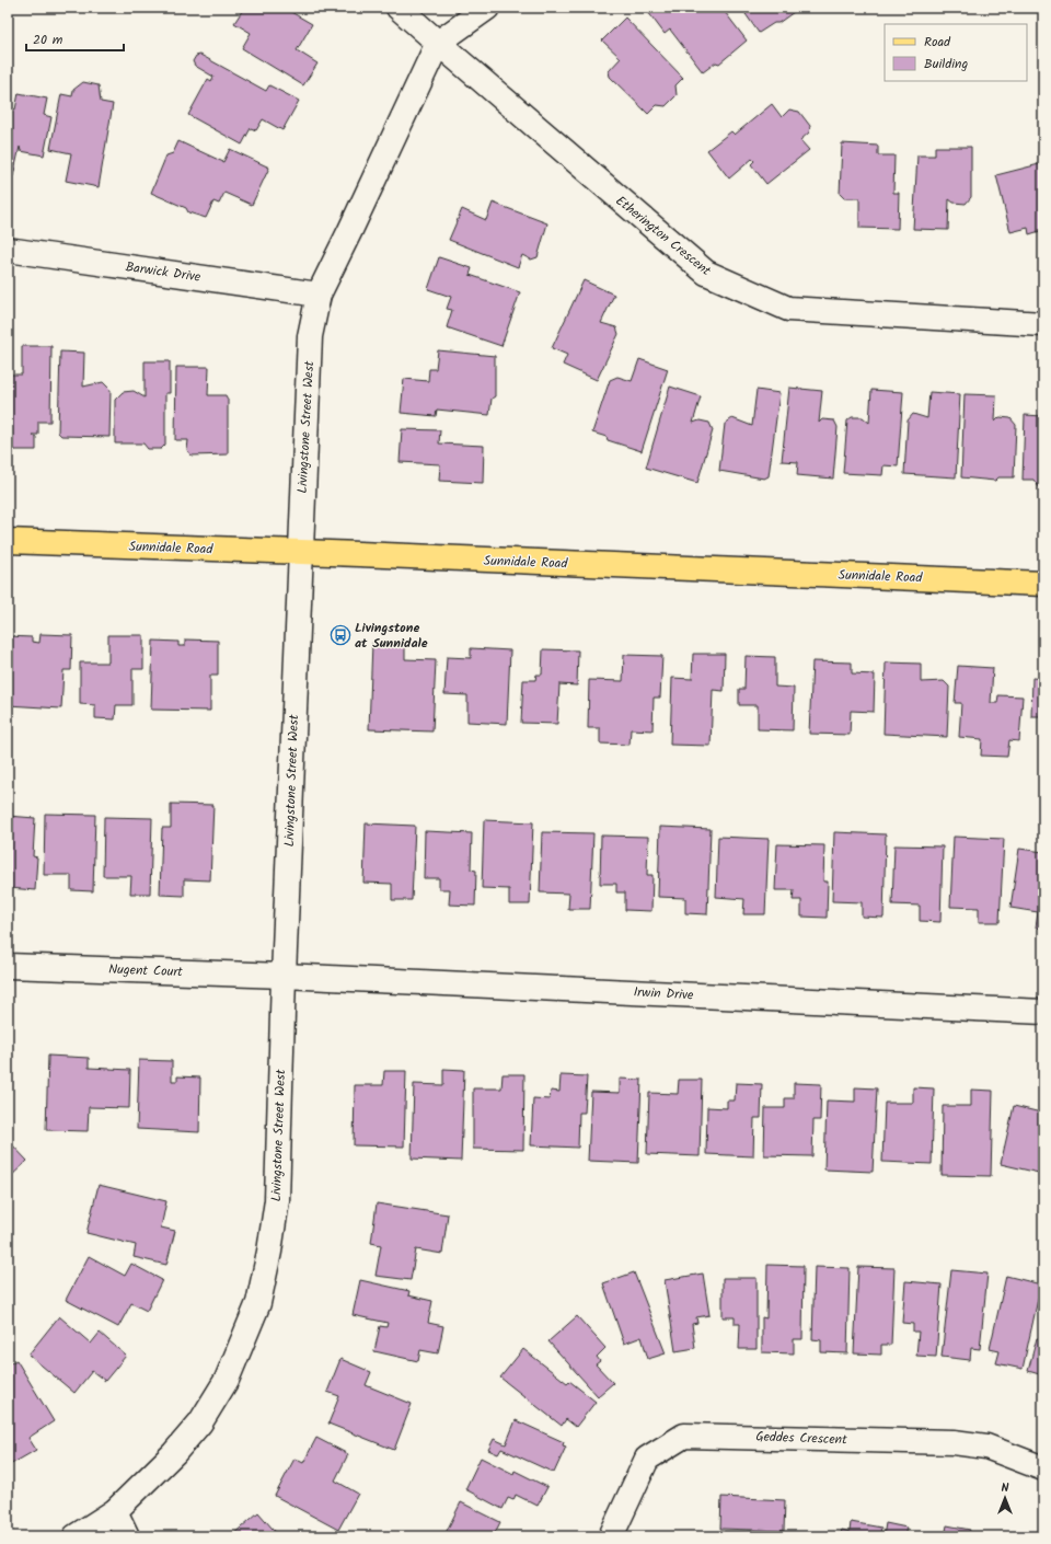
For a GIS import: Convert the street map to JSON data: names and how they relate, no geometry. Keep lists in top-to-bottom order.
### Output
{
  "streets": {
    "main road": ["Sunnidale Road"],
    "street": [
      "Etherington Crescent",
      "Barwick Drive",
      "Livingstone Street West",
      "Nugent Court",
      "Irwin Drive",
      "Geddes Crescent"
    ]
  },
  "crossings": [
    ["Etherington Crescent", "Livingstone Street West"],
    ["Barwick Drive", "Livingstone Street West"],
    ["Livingstone Street West", "Sunnidale Road"],
    ["Livingstone Street West", "Nugent Court"],
    ["Livingstone Street West", "Irwin Drive"],
    ["Nugent Court", "Irwin Drive"]
  ],
  "places": {
    "bus stop": ["Livingstone at Sunnidale"]
  },
  "legend": ["Road", "Building"],
  "scale_bar": "20 m",
  "north": "top"
}
